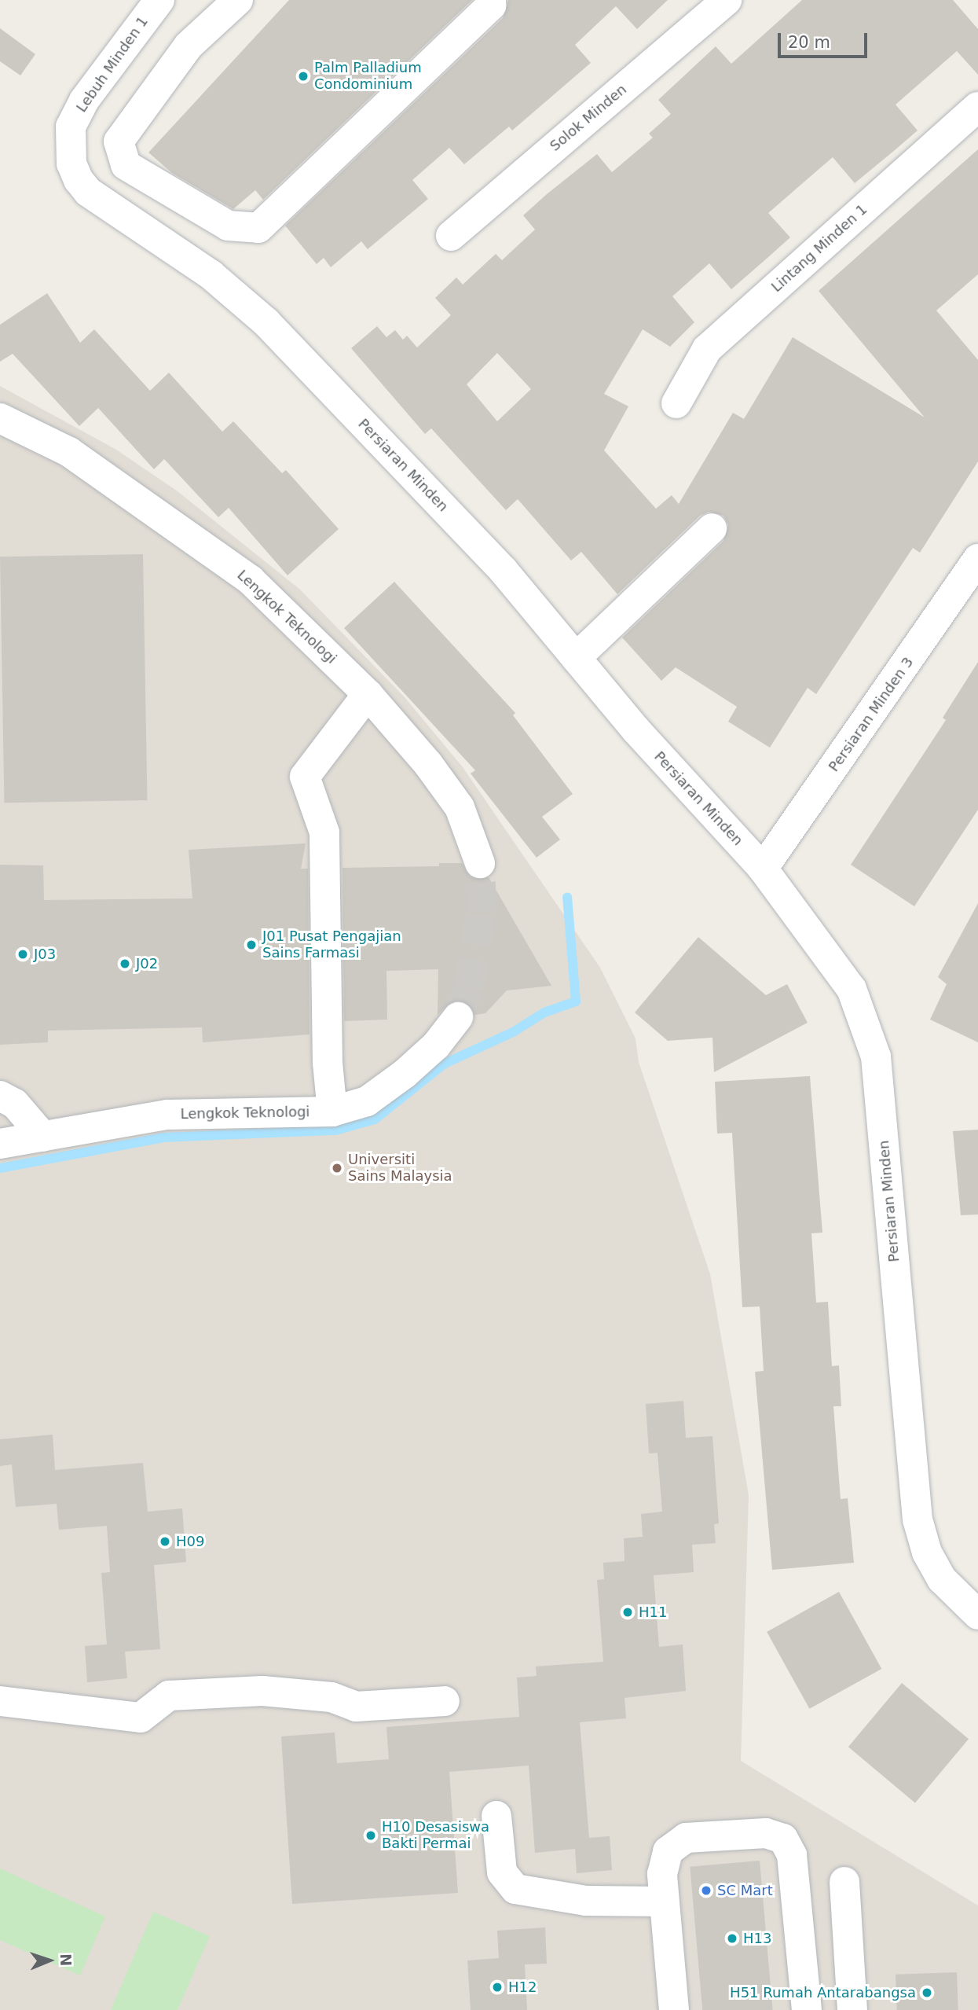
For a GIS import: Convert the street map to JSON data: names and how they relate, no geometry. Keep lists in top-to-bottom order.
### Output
{
  "streets": {
    "street": [
      "Lebuh Minden 1",
      "Solok Minden",
      "Lintang Minden 1",
      "Persiaran Minden",
      "Lengkok Teknologi",
      "Persiaran Minden 3"
    ]
  },
  "crossings": [
    ["Lebuh Minden 1", "Persiaran Minden"],
    ["Persiaran Minden", "Persiaran Minden 3"]
  ],
  "places": [
    "Palm Palladium Condominium",
    "J01 Pusat Pengajian Sains Farmasi",
    "J03",
    "J02",
    "Universiti Sains Malaysia",
    "H09",
    "H11",
    "H10 Desasiswa Bakti Permai",
    "SC Mart",
    "H13",
    "H12",
    "H51 Rumah Antarabangsa"
  ],
  "scale_bar": "20 m",
  "north": "right"
}
